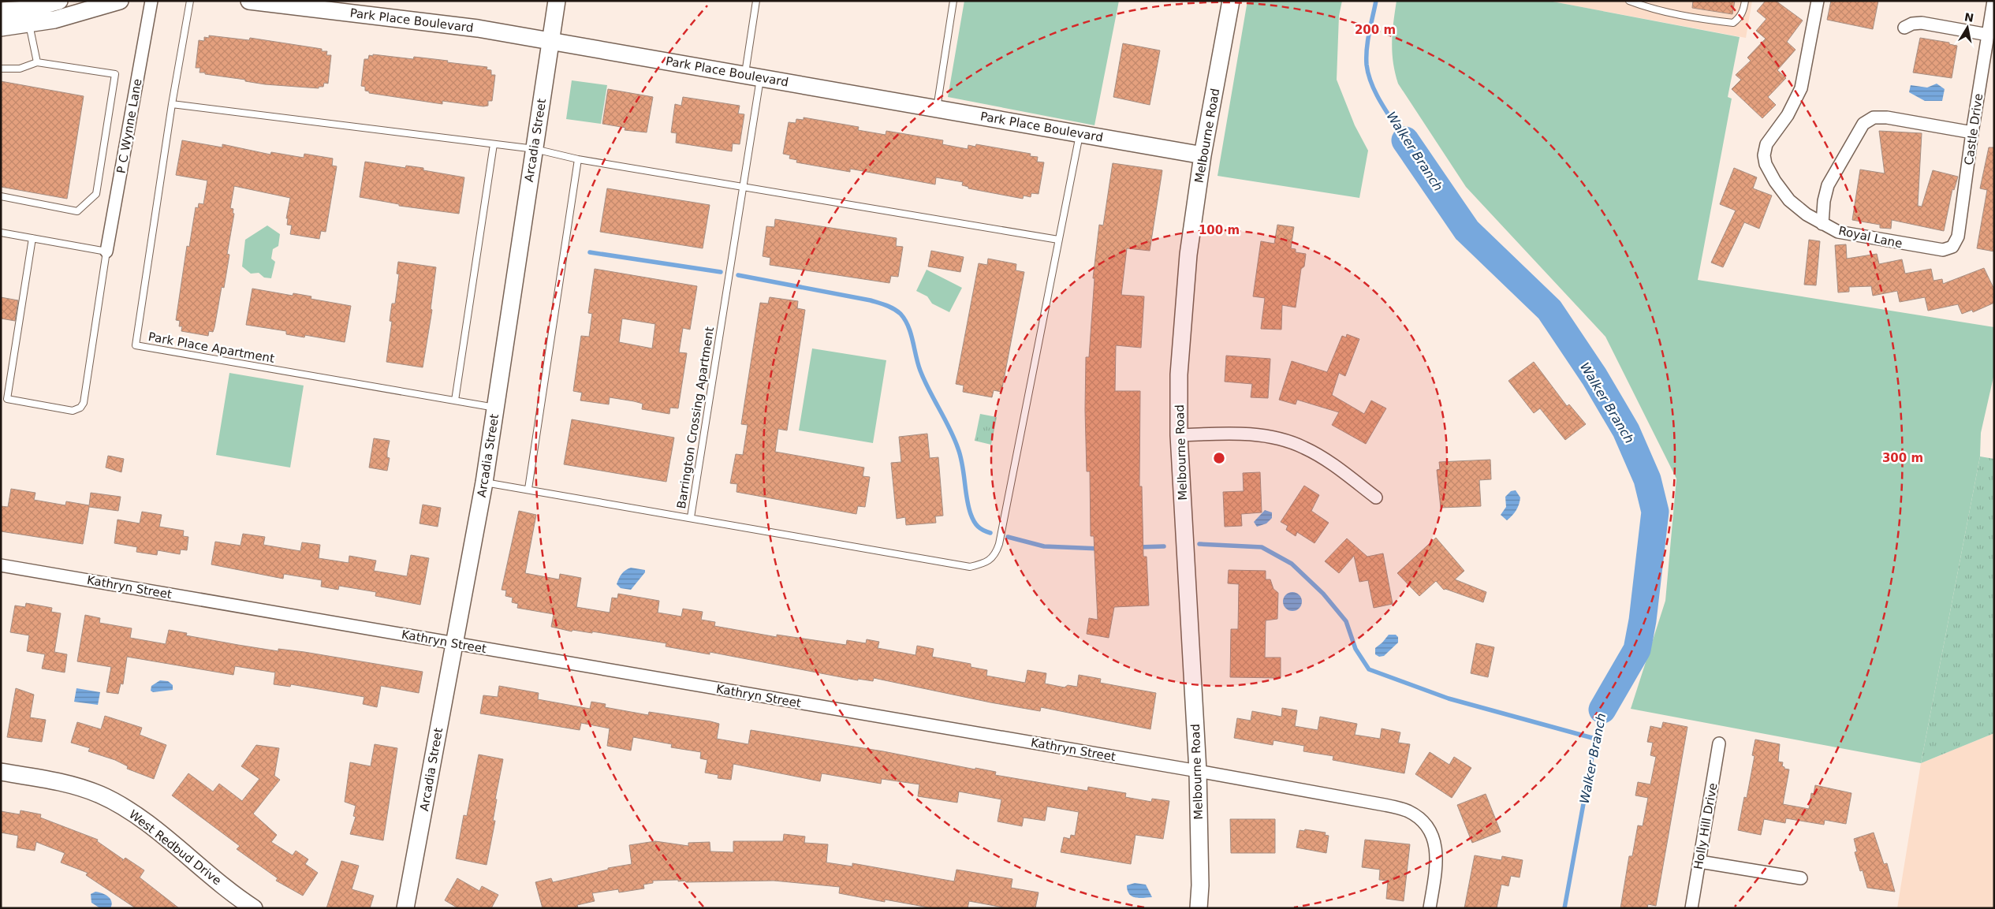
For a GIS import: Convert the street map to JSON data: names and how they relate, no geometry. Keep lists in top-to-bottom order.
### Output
{
  "streets": {
    "street": [
      "Park Place Boulevard",
      "P C Wynne Lane",
      "Castle Drive",
      "Melbourne Road",
      "Arcadia Street",
      "Royal Lane",
      "Kathryn Street",
      "Holly Hill Drive",
      "West Redbud Drive"
    ],
    "lane": ["Park Place Apartment", "Barrington Crossing Apartment"]
  },
  "crossings": [
    ["Park Place Boulevard", "Melbourne Road"],
    ["Park Place Boulevard", "Arcadia Street"],
    ["Park Place Boulevard", "Barrington Crossing Apartment"],
    ["Castle Drive", "Royal Lane"],
    ["Melbourne Road", "Kathryn Street"],
    ["Arcadia Street", "Park Place Apartment"],
    ["Arcadia Street", "Barrington Crossing Apartment"],
    ["Arcadia Street", "Kathryn Street"]
  ],
  "water": ["Walker Branch"],
  "north": "top",
  "rings": ["200 m", "100 m", "300 m"]
}
